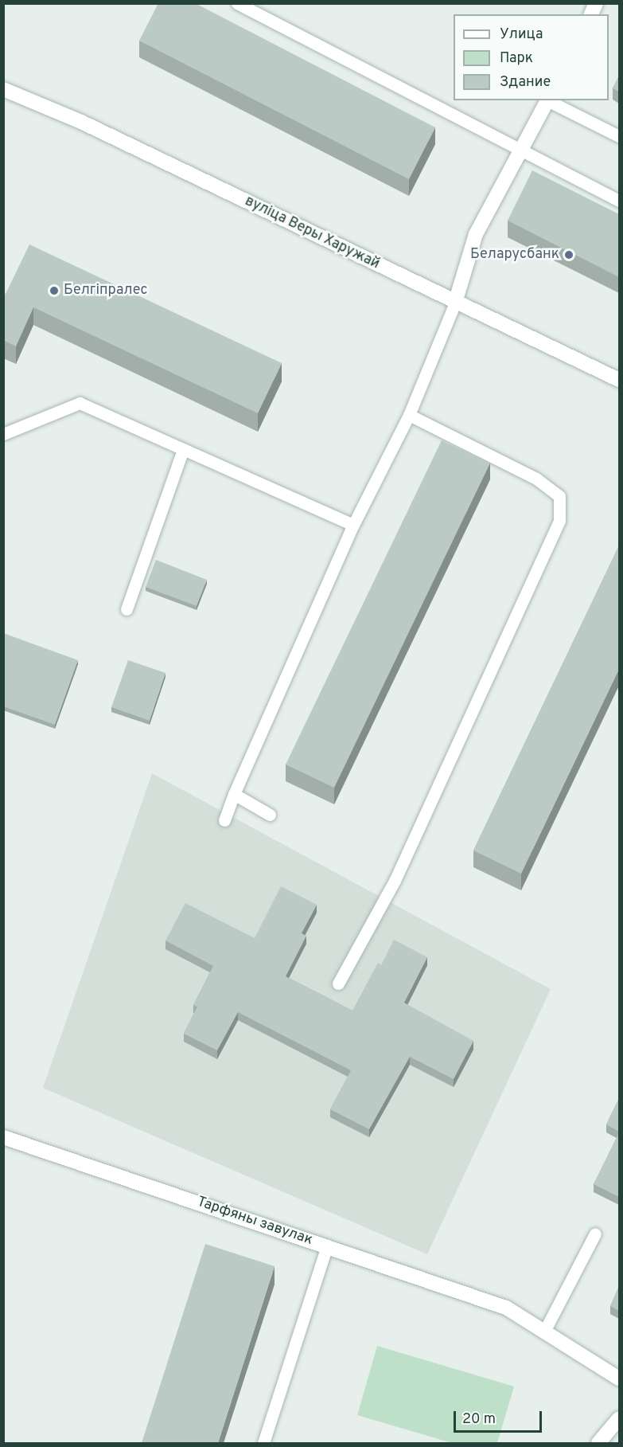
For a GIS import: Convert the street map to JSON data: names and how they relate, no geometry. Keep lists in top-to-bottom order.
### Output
{
  "streets": {
    "street": ["вуліца Веры Харужай", "Тарфяны завулак"]
  },
  "places": ["Беларусбанк", "Белгіпралес"],
  "legend": ["Улица", "Парк", "Здание"],
  "scale_bar": "20 m"
}
